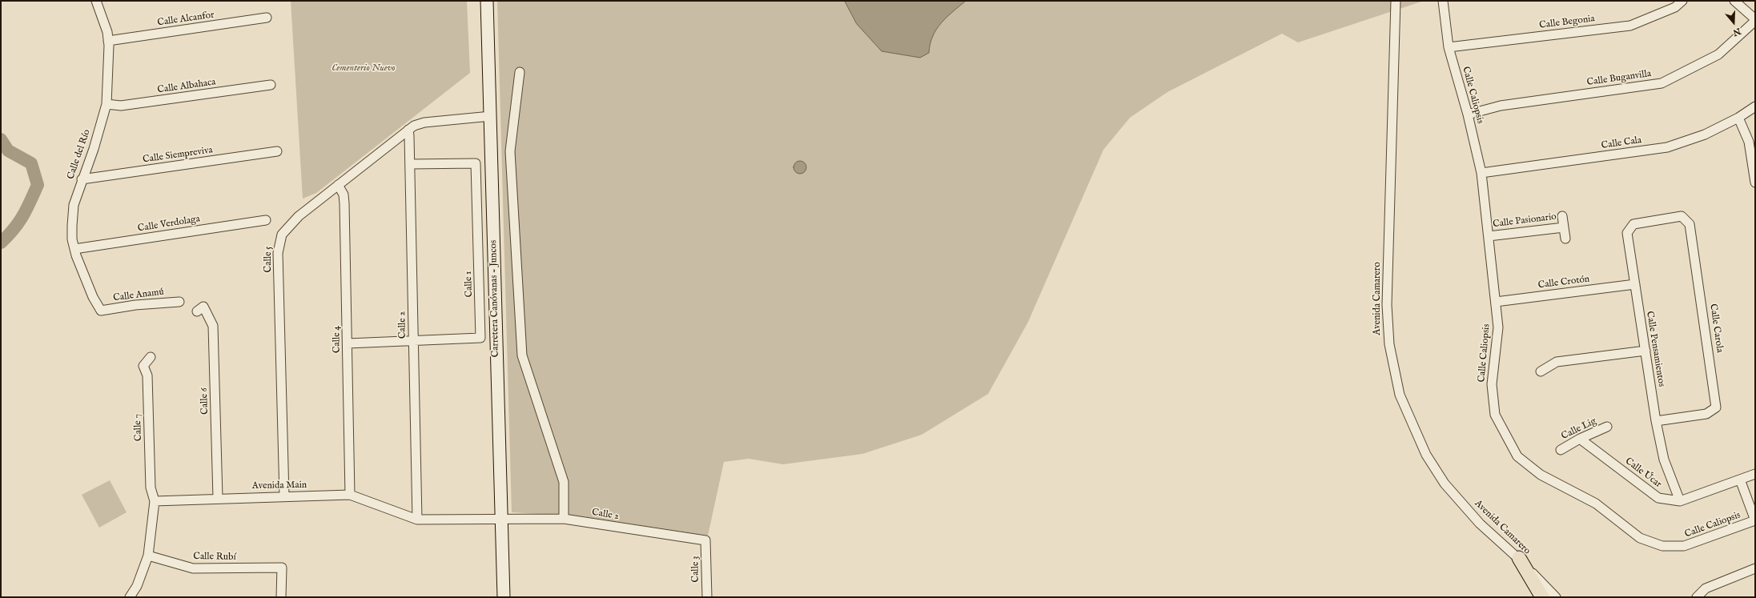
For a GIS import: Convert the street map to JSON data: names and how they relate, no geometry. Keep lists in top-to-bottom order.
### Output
{
  "streets": {
    "main road": ["Carretera Canóvanas - Juncos"],
    "street": [
      "Calle Alcanfor",
      "Calle Begonia",
      "Calle Buganvilla",
      "Calle Albahaca",
      "Calle Caliopsis",
      "Calle Cala",
      "Calle del Río",
      "Calle Siempreviva",
      "Calle Pasionario",
      "Calle Verdolaga",
      "Calle 5",
      "Calle Crotón",
      "Calle 1",
      "Calle Anamú",
      "Avenida Camarero",
      "Calle 2",
      "Calle Carola",
      "Calle 4",
      "Calle Pensamientos",
      "Calle 6",
      "Calle 7",
      "Calle Lig",
      "Calle Úcar",
      "Avenida Main",
      "Calle Rubí",
      "Calle 3"
    ]
  },
  "crossings": [
    ["Calle Alcanfor", "Calle del Río"],
    ["Calle Begonia", "Calle Caliopsis"],
    ["Calle Buganvilla", "Calle Caliopsis"],
    ["Calle Albahaca", "Calle del Río"],
    ["Calle Caliopsis", "Calle Cala"],
    ["Calle Caliopsis", "Calle Pasionario"],
    ["Calle Caliopsis", "Calle Crotón"],
    ["Calle del Río", "Calle Siempreviva"],
    ["Calle del Río", "Calle Verdolaga"],
    ["Calle del Río", "Calle Anamú"],
    ["Calle 5", "Carretera Canóvanas - Juncos"],
    ["Calle 5", "Calle 2"],
    ["Calle 5", "Calle 4"],
    ["Calle 5", "Avenida Main"],
    ["Calle Crotón", "Calle Pensamientos"],
    ["Calle 1", "Calle 2"],
    ["Calle 1", "Calle 4"],
    ["Carretera Canóvanas - Juncos", "Calle 2"],
    ["Carretera Canóvanas - Juncos", "Avenida Main"],
    ["Calle 2", "Avenida Main"],
    ["Calle 2", "Calle 3"],
    ["Calle Carola", "Calle Pensamientos"],
    ["Calle 4", "Avenida Main"],
    ["Calle Pensamientos", "Calle Úcar"],
    ["Calle 6", "Avenida Main"],
    ["Calle 7", "Avenida Main"],
    ["Calle Lig", "Calle Úcar"]
  ],
  "parks": ["Cementerio Nuevo"],
  "north": "bottom"
}
